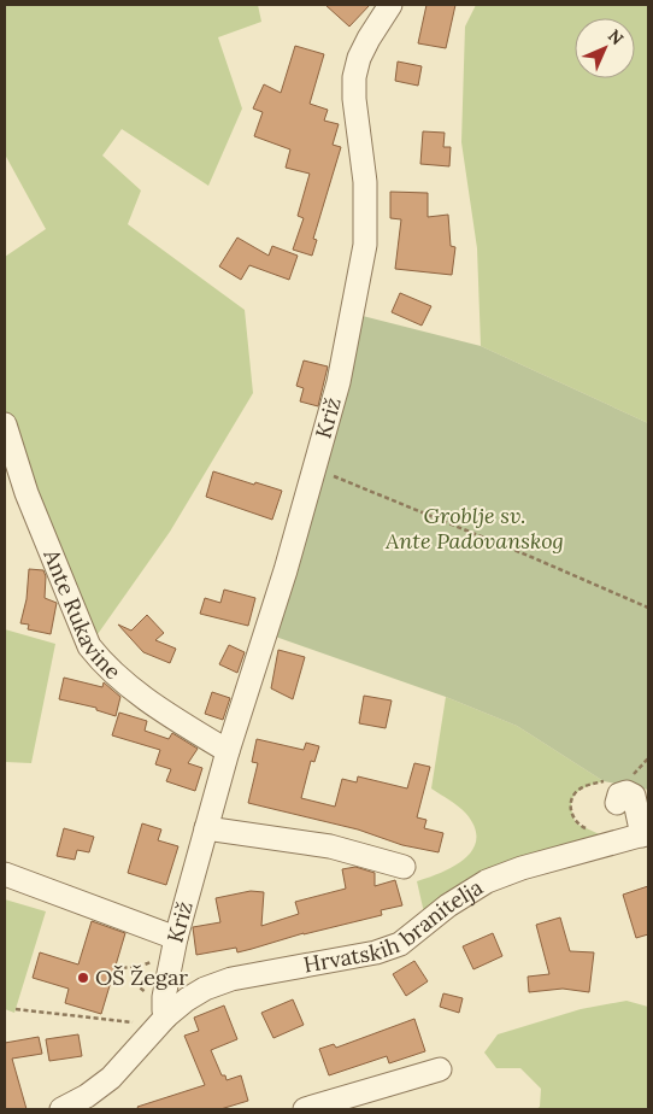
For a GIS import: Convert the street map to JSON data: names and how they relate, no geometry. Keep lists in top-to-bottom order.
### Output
{
  "streets": {
    "street": ["Križ", "Ante Rukavine", "Hrvatskih branitelja"]
  },
  "crossings": [
    ["Križ", "Ante Rukavine"],
    ["Križ", "Hrvatskih branitelja"]
  ],
  "parks": ["Groblje sv. Ante Padovanskog"],
  "places": ["OŠ Žegar"],
  "north": "top right"
}
